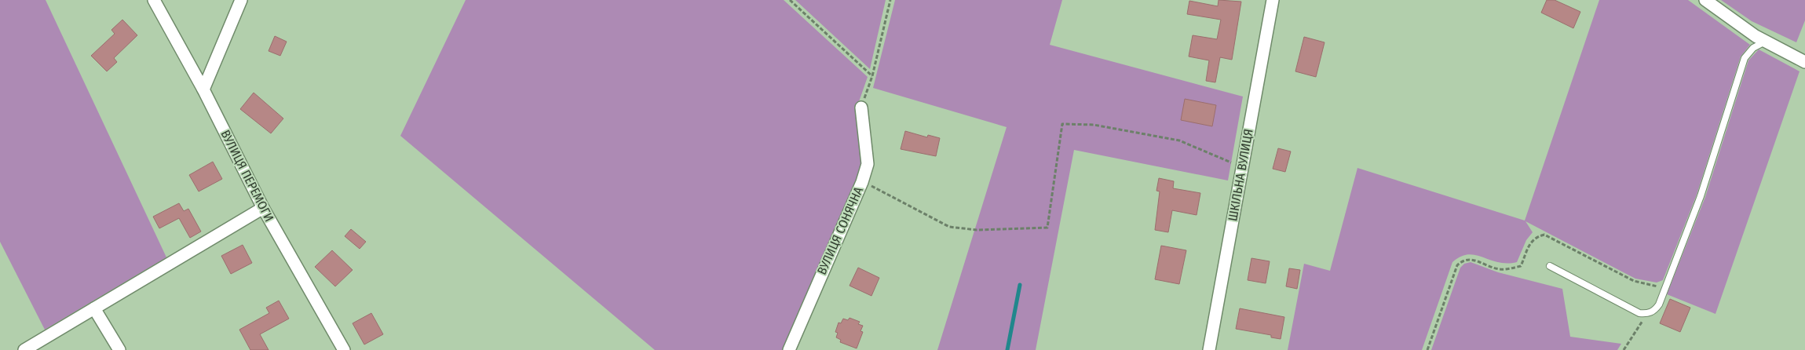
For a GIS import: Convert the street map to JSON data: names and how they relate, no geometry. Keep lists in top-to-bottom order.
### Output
{
  "streets": {
    "street": ["ШКІЛЬНА ВУЛИЦЯ", "ВУЛИЦЯ ПЕРЕМОГИ", "ВУЛИЦЯ СОНЯЧНА"]
  }
}
